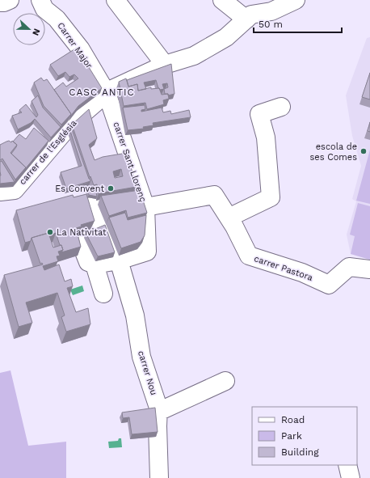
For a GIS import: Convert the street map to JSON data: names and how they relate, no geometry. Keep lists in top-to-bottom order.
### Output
{
  "streets": {
    "street": [
      "Carrer Major",
      "carrer de l'Església",
      "carrer Sant Llorenç",
      "carrer Pastora",
      "carrer Nou"
    ]
  },
  "crossings": [
    ["Carrer Major", "carrer de l'Església"],
    ["Carrer Major", "carrer Sant Llorenç"],
    ["carrer de l'Església", "carrer Sant Llorenç"],
    ["carrer Sant Llorenç", "carrer Pastora"],
    ["carrer Sant Llorenç", "carrer Nou"]
  ],
  "districts": ["CASC ANTIC"],
  "places": ["escola de ses Comes", "Es Convent", "La Nativitat"],
  "legend": ["Road", "Park", "Building"],
  "scale_bar": "50 m",
  "north": "right"
}
